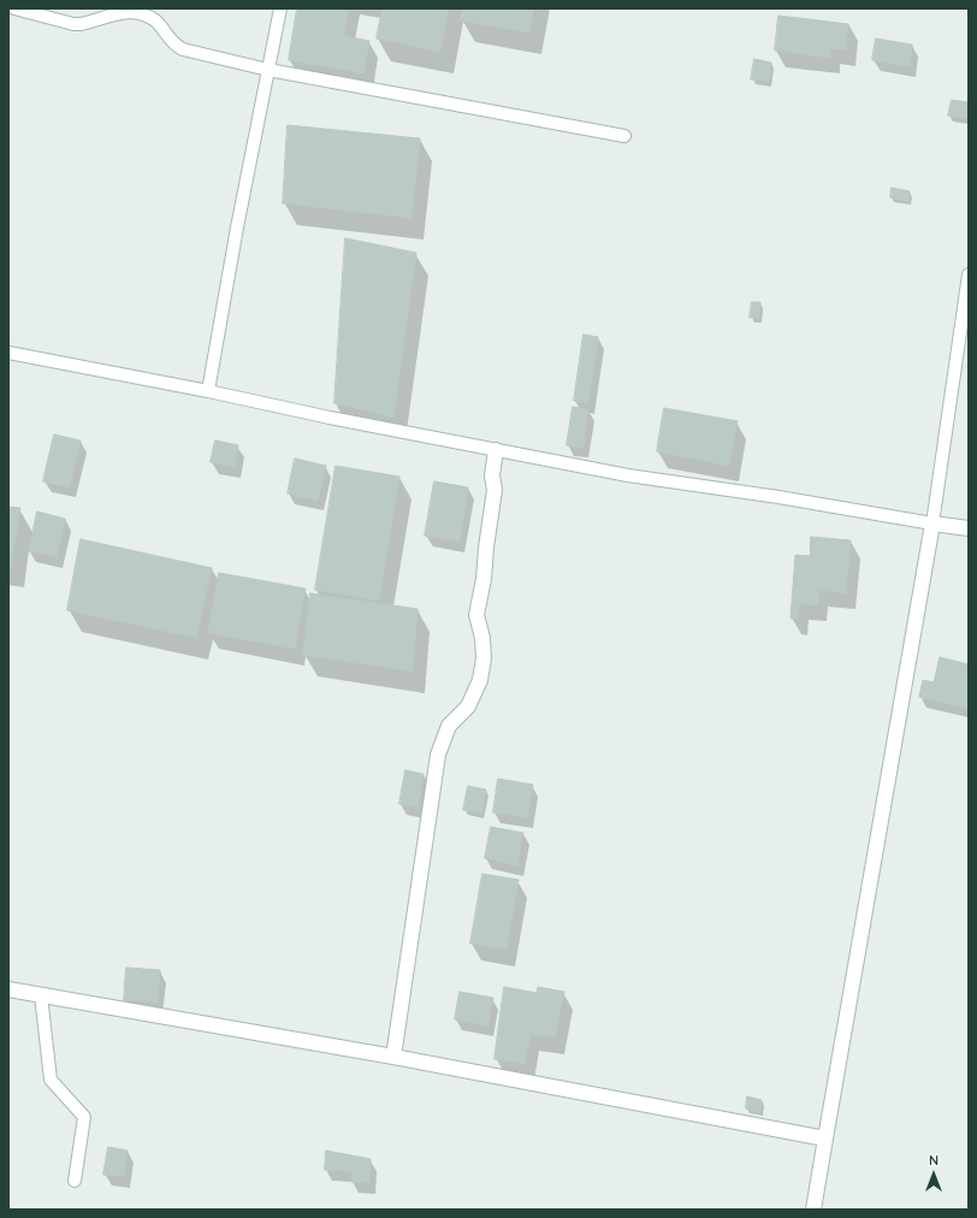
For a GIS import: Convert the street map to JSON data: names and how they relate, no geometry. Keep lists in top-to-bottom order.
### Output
{
  "north": "top"
}
